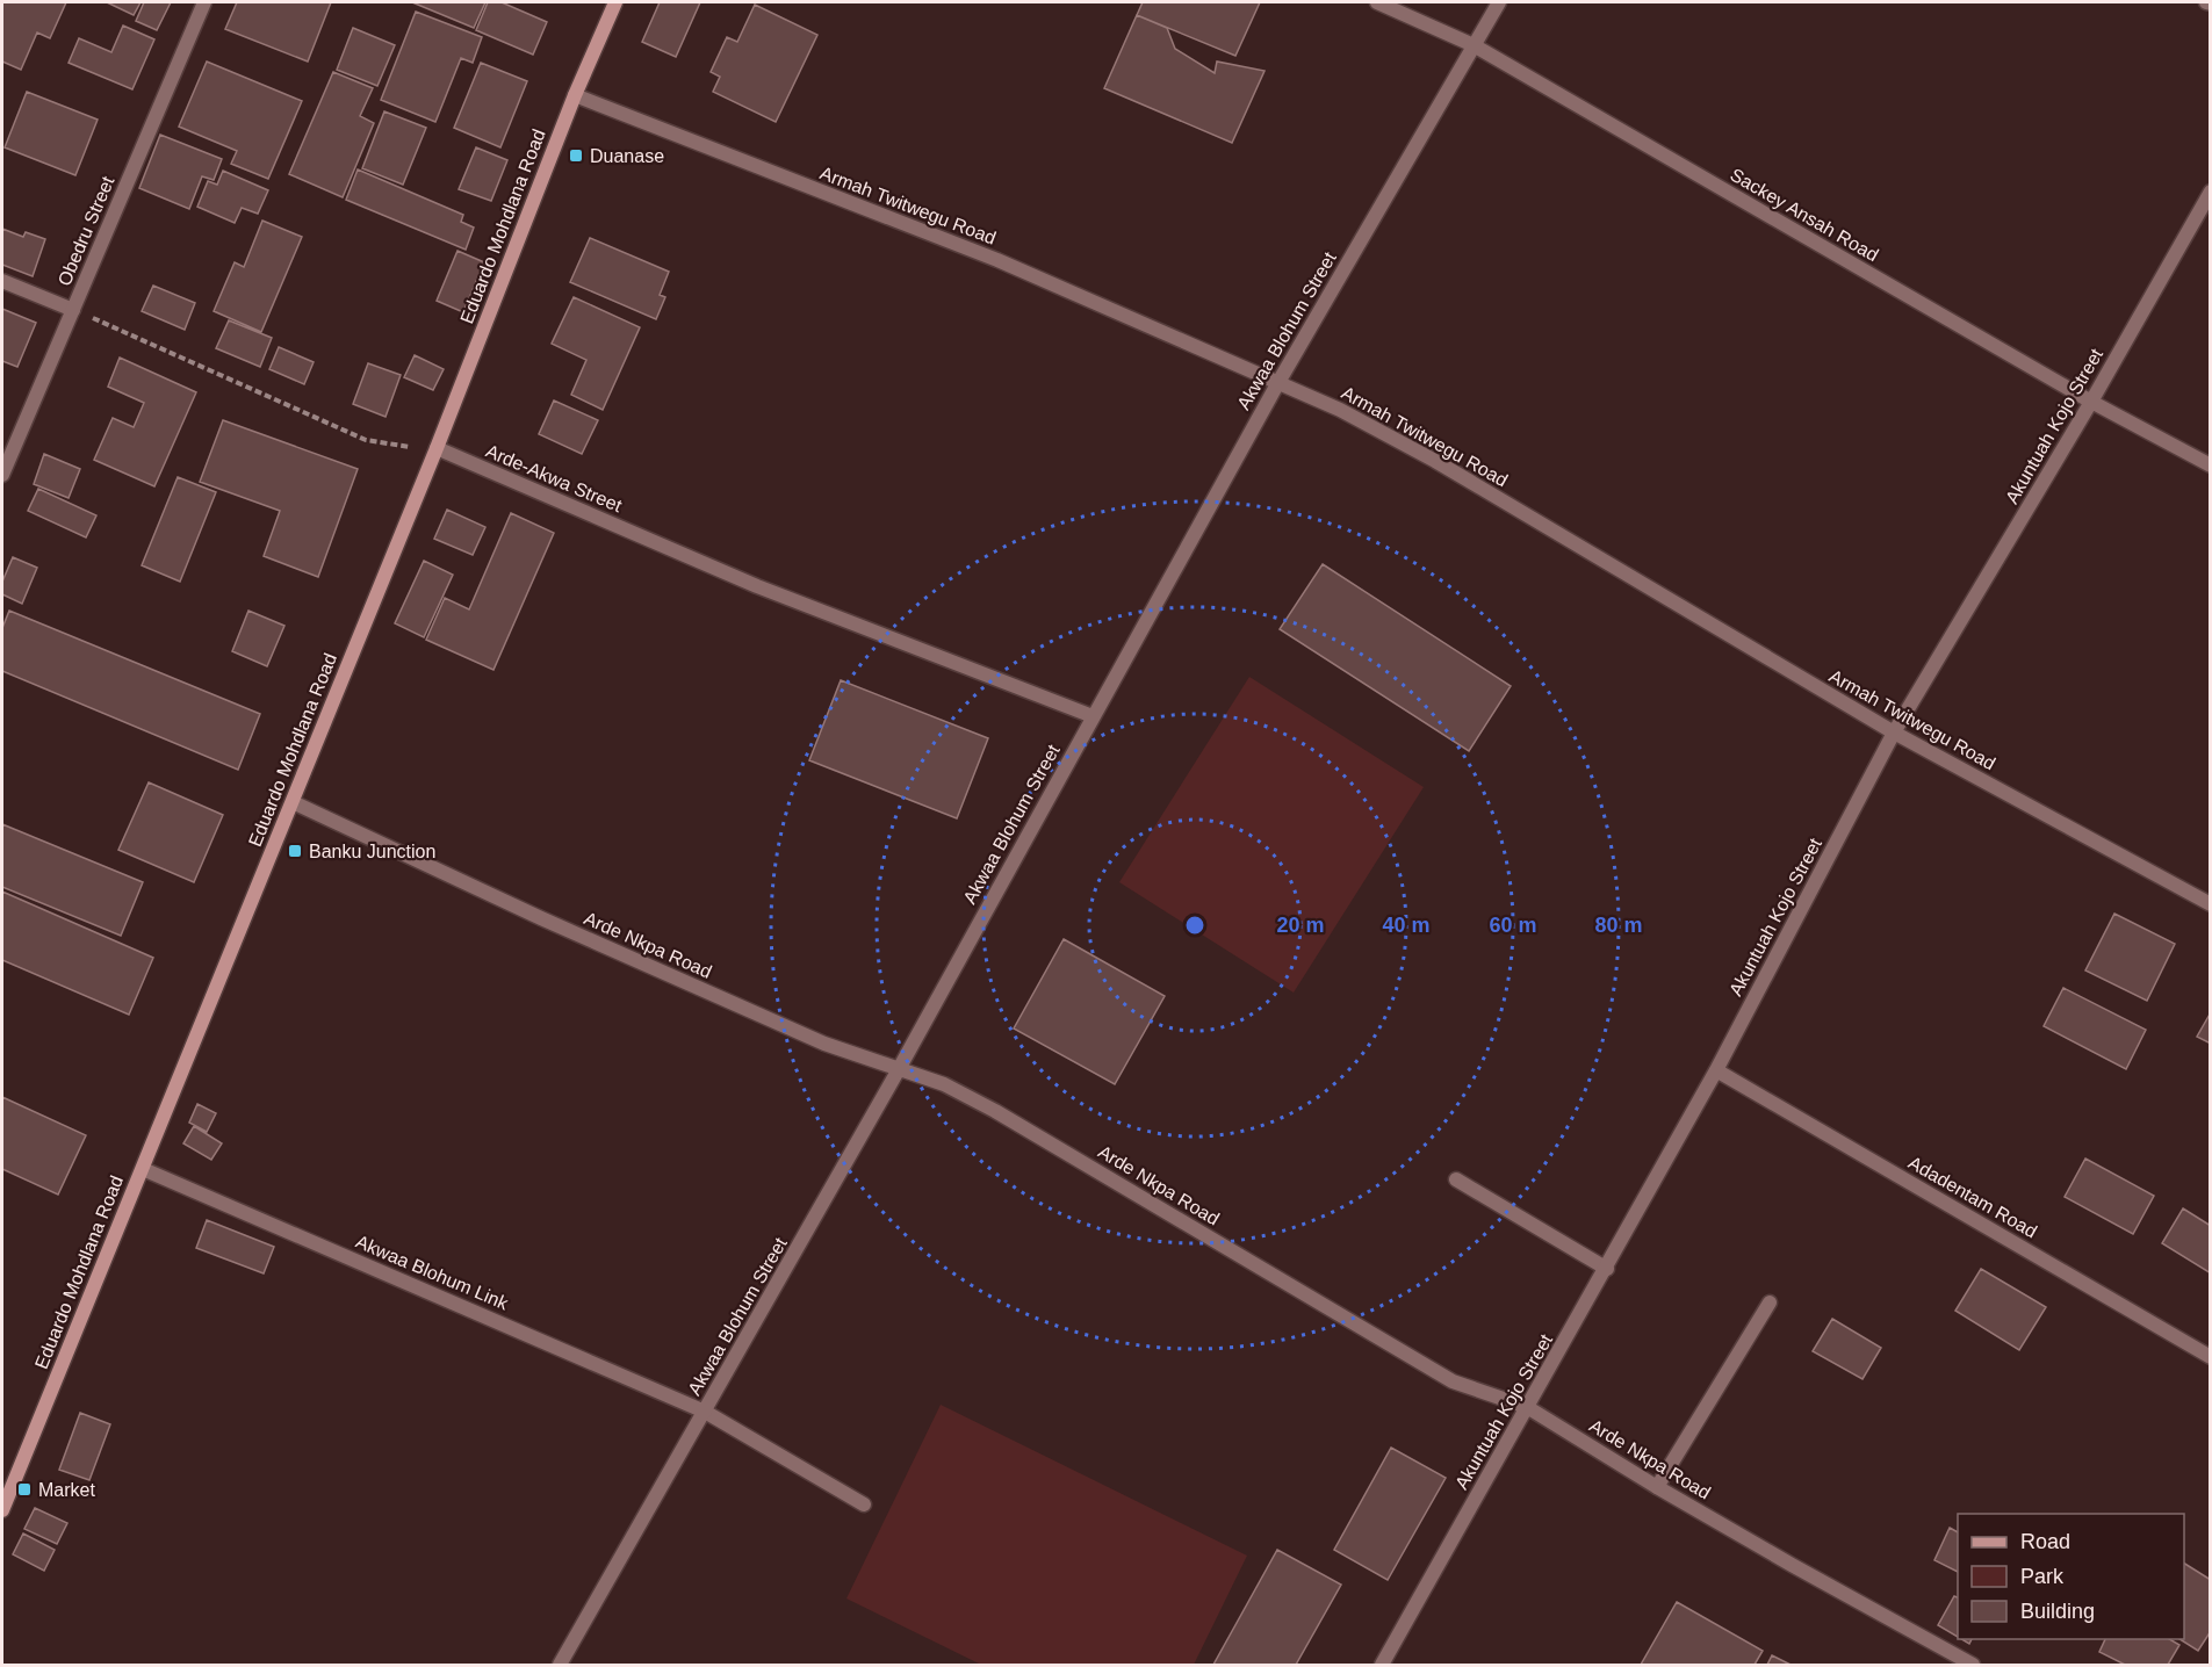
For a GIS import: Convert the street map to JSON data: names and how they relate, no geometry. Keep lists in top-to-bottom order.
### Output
{
  "streets": {
    "main road": ["Eduardo Mohdlana Road"],
    "street": [
      "Armah Twitwegu Road",
      "Sackey Ansah Road",
      "Obedru Street",
      "Akwaa Blohum Street",
      "Akuntuah Kojo Street",
      "Arde-Akwa Street",
      "Arde Nkpa Road",
      "Adadentam Road",
      "Akwaa Blohum Link"
    ]
  },
  "crossings": [
    ["Armah Twitwegu Road", "Eduardo Mohdlana Road"],
    ["Armah Twitwegu Road", "Akwaa Blohum Street"],
    ["Armah Twitwegu Road", "Akuntuah Kojo Street"],
    ["Sackey Ansah Road", "Akwaa Blohum Street"],
    ["Sackey Ansah Road", "Akuntuah Kojo Street"],
    ["Eduardo Mohdlana Road", "Arde-Akwa Street"],
    ["Eduardo Mohdlana Road", "Arde Nkpa Road"],
    ["Eduardo Mohdlana Road", "Akwaa Blohum Link"],
    ["Akwaa Blohum Street", "Arde-Akwa Street"],
    ["Akwaa Blohum Street", "Arde Nkpa Road"],
    ["Akwaa Blohum Street", "Akwaa Blohum Link"],
    ["Akuntuah Kojo Street", "Arde Nkpa Road"],
    ["Akuntuah Kojo Street", "Adadentam Road"]
  ],
  "places": {
    "transit": ["Duanase", "Banku Junction", "Market"]
  },
  "legend": ["Road", "Park", "Building"],
  "rings": [
    "20 m",
    "40 m",
    "60 m",
    "80 m"
  ]
}
